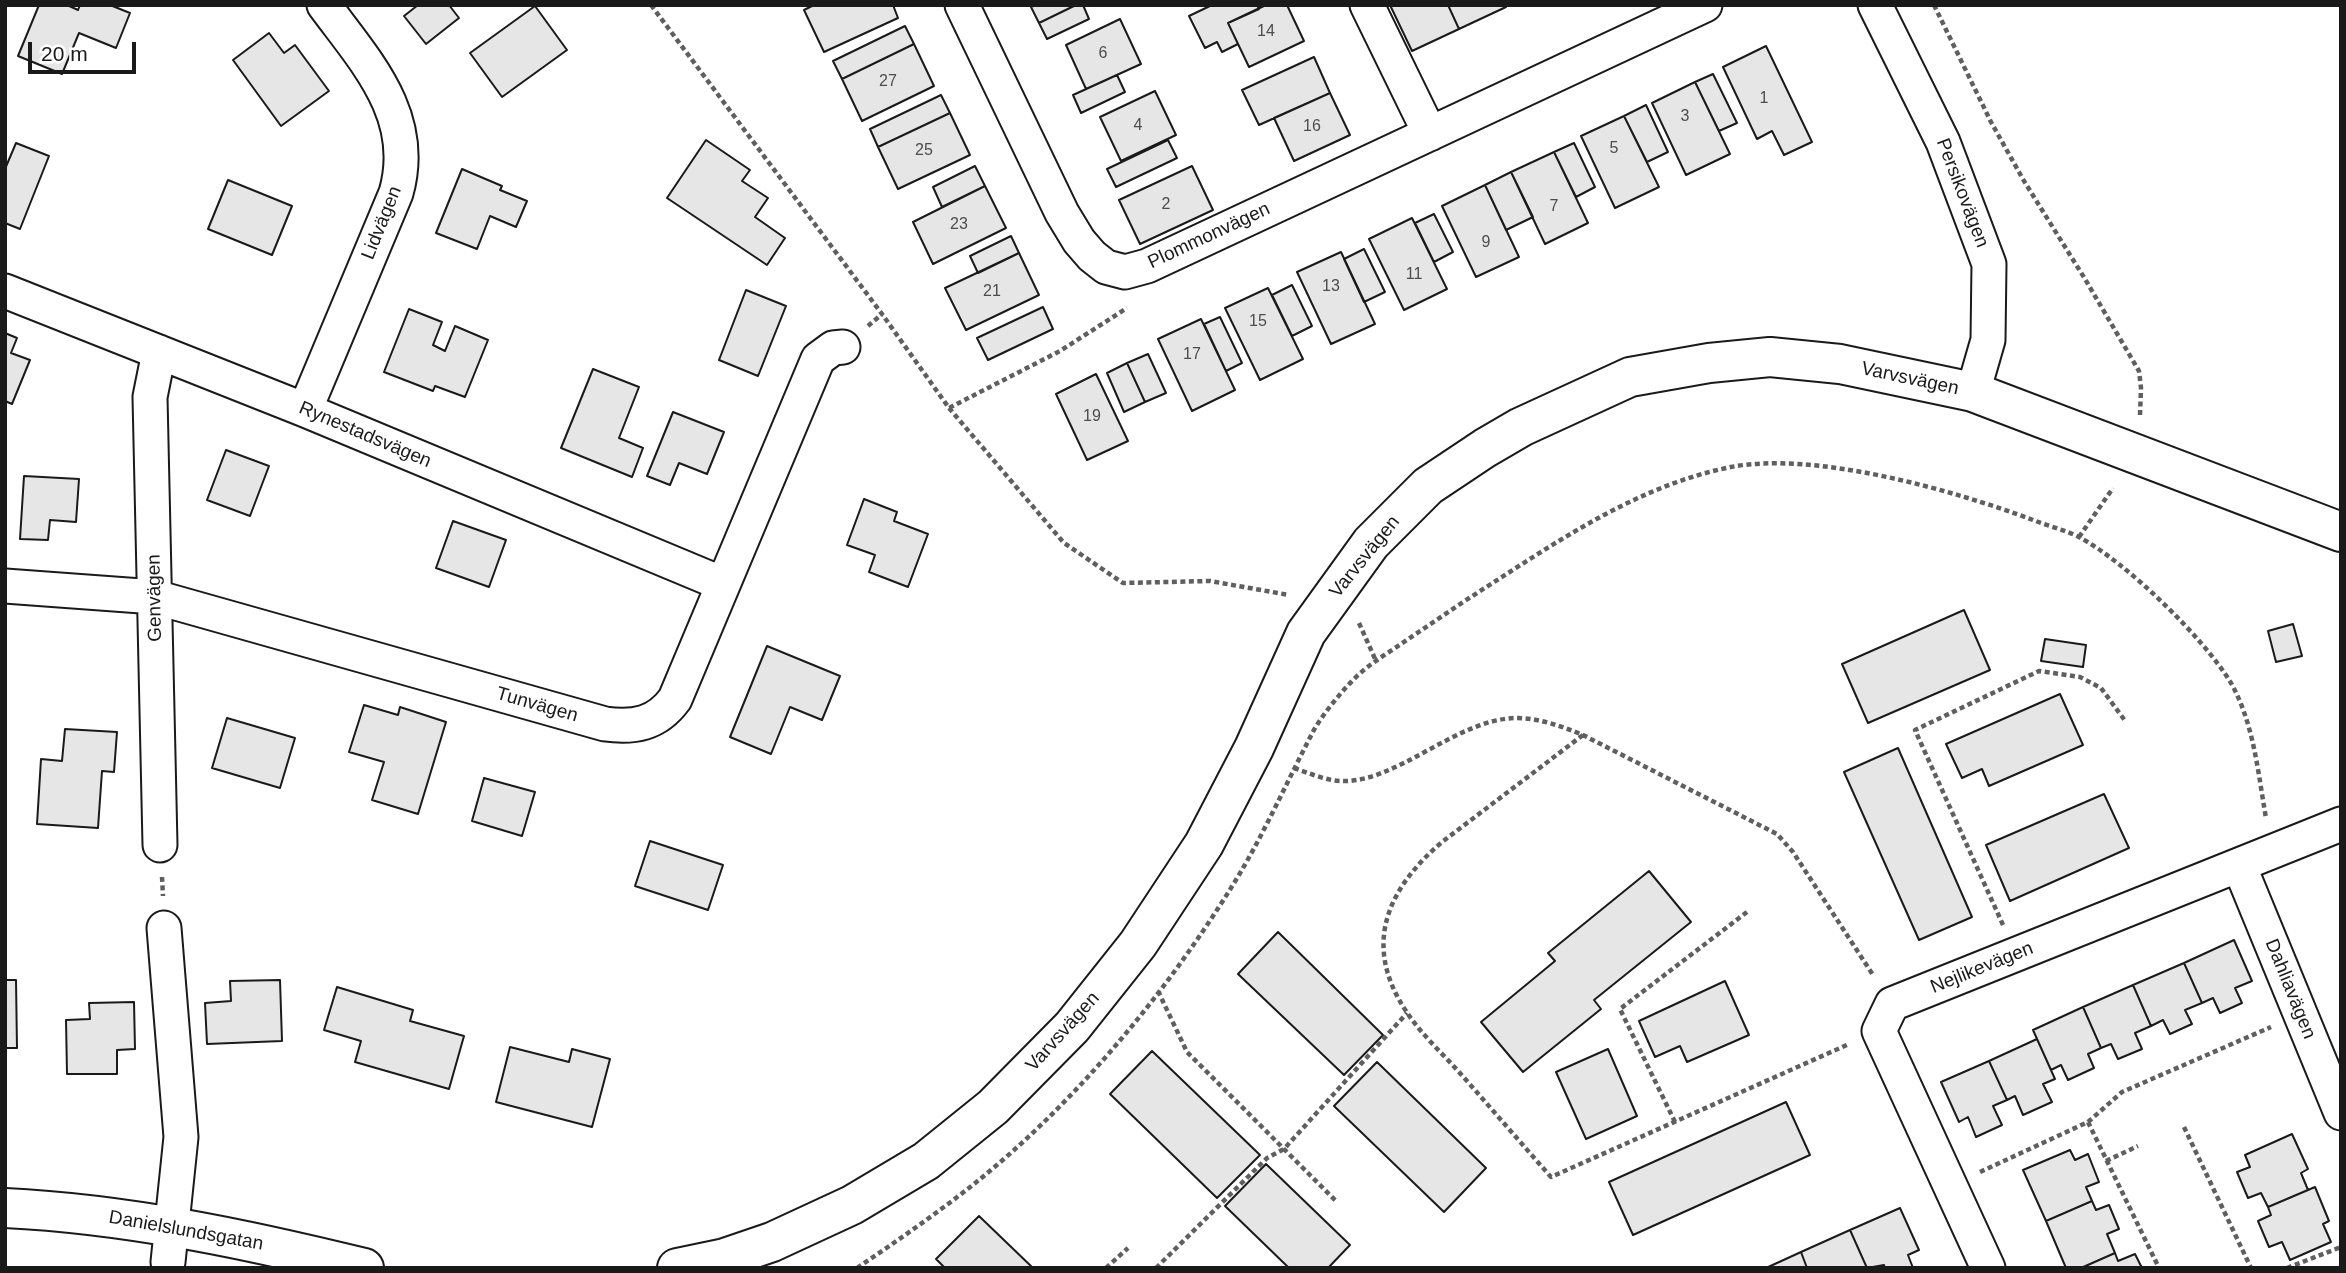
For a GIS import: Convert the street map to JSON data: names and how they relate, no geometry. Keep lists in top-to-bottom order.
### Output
{
  "streets": {
    "street": [
      "Persikovägen",
      "Lidvägen",
      "Plommonvägen",
      "Varvsvägen",
      "Rynestadsvägen",
      "Genvägen",
      "Tunvägen",
      "Nejlikevägen",
      "Dahliavägen",
      "Danielslundsgatan"
    ]
  },
  "crossings": [
    ["Persikovägen", "Varvsvägen"],
    ["Lidvägen", "Rynestadsvägen"],
    ["Rynestadsvägen", "Genvägen"],
    ["Rynestadsvägen", "Tunvägen"],
    ["Genvägen", "Tunvägen"],
    ["Nejlikevägen", "Dahliavägen"]
  ],
  "house_numbers": [
    "14",
    "6",
    "27",
    "1",
    "3",
    "4",
    "16",
    "5",
    "25",
    "2",
    "7",
    "23",
    "9",
    "11",
    "13",
    "21",
    "15",
    "17",
    "19"
  ],
  "scale_bar": "20 m"
}
